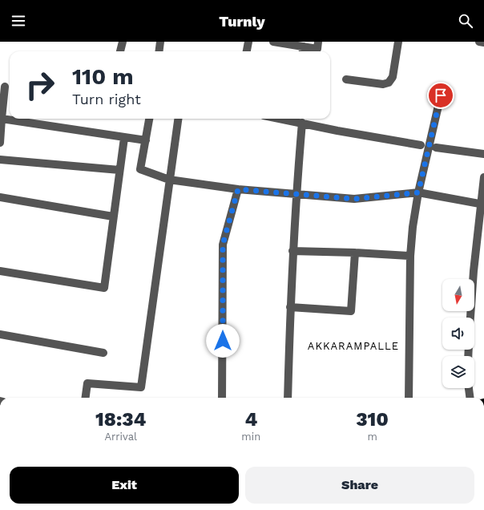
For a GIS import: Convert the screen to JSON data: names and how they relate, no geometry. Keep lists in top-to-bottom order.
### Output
{
  "districts": ["AKKARAMPALLE"],
  "north": "bottom",
  "page": {
    "header": "Turnly",
    "turn": ["110 m", "Turn right"],
    "eta": [
      "18:34",
      "Arrival",
      "4",
      "min",
      "310",
      "m"
    ],
    "buttons": ["Exit", "Share"]
  }
}
